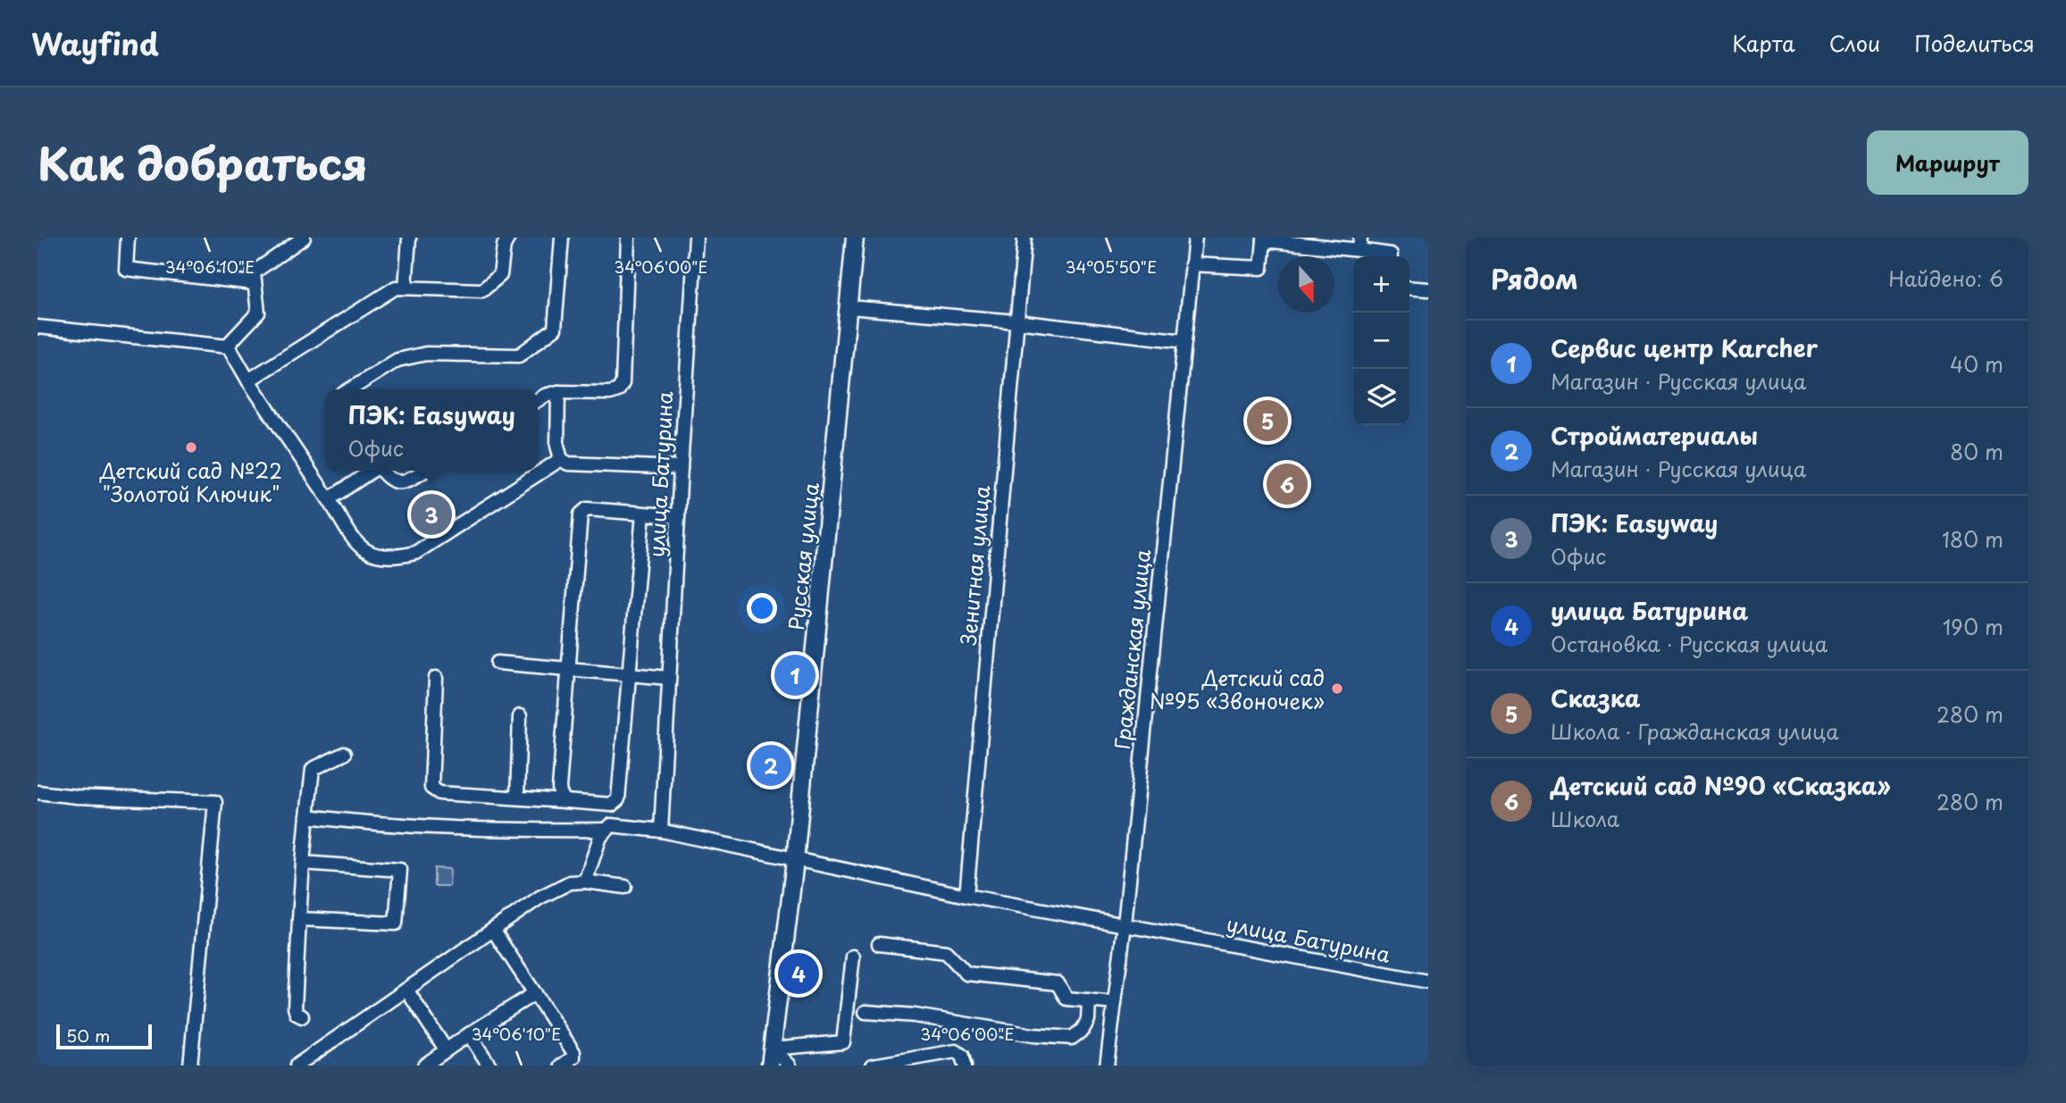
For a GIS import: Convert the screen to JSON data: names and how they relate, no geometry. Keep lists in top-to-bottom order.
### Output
{
  "streets": {
    "main road": ["Русская улица"],
    "street": ["улица Батурина", "Зенитная улица", "Гражданская улица"]
  },
  "crossings": [
    ["улица Батурина", "Русская улица"],
    ["улица Батурина", "Зенитная улица"],
    ["улица Батурина", "Гражданская улица"]
  ],
  "places": ["Детский сад №22 \"Золотой Ключик\"", "Детский сад №95 «Звоночек»"],
  "scale_bar": "50 m",
  "north": "bottom",
  "page": {
    "header": "Wayfind",
    "nav": ["Карта", "Слои", "Поделиться"],
    "title": "Как добраться",
    "buttons": "Маршрут",
    "heading": ["Рядом", "Найдено: 6"],
    "map_buttons": ["+", "−"],
    "list": [
      {
        "mark": "1",
        "name": "Сервис центр Karcher",
        "note": "Магазин · Русская улица",
        "value": "40 m"
      },
      {
        "mark": "2",
        "name": "Стройматериалы",
        "note": "Магазин · Русская улица",
        "value": "80 m"
      },
      {
        "mark": "3",
        "name": "ПЭК: Easyway",
        "note": "Офис",
        "value": "180 m"
      },
      {
        "mark": "4",
        "name": "улица Батурина",
        "note": "Остановка · Русская улица",
        "value": "190 m"
      },
      {
        "mark": "5",
        "name": "Сказка",
        "note": "Школа · Гражданская улица",
        "value": "280 m"
      },
      {
        "mark": "6",
        "name": "Детский сад №90 «Сказка»",
        "note": "Школа",
        "value": "280 m"
      }
    ],
    "popup": ["ПЭК: Easyway", "Офис"],
    "pins": [
      "5",
      "6",
      "3",
      "1",
      "2",
      "4"
    ],
    "scale": "50 m"
  },
  "coordinates": ["34°06'10\"E", "34°06'00\"E", "34°05'50\"E"]
}
